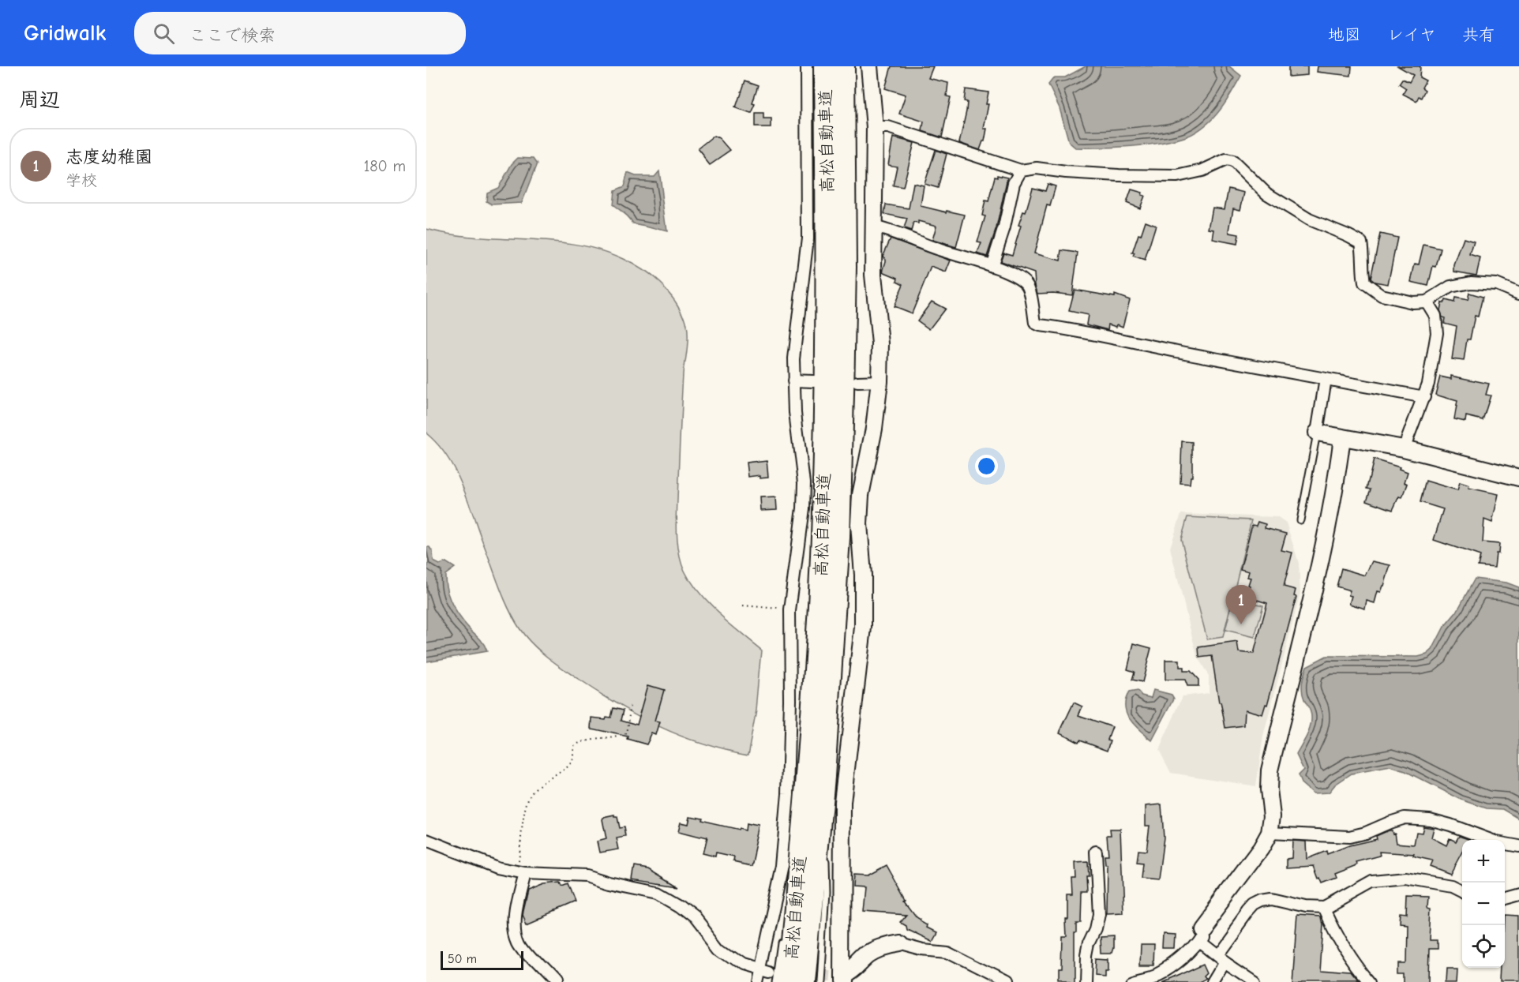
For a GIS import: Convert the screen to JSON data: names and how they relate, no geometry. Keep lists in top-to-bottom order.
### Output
{
  "streets": {
    "highway": ["高松自動車道"]
  },
  "scale_bar": "50 m",
  "page": {
    "header": "Gridwalk",
    "search": "ここで検索",
    "nav": ["地図", "レイヤ", "共有"],
    "heading": "周辺",
    "list": [
      {
        "mark": "1",
        "name": "志度幼稚園",
        "note": "学校",
        "value": "180 m"
      }
    ],
    "pins": "1",
    "map_buttons": ["+", "−"],
    "scale": "50 m"
  }
}
